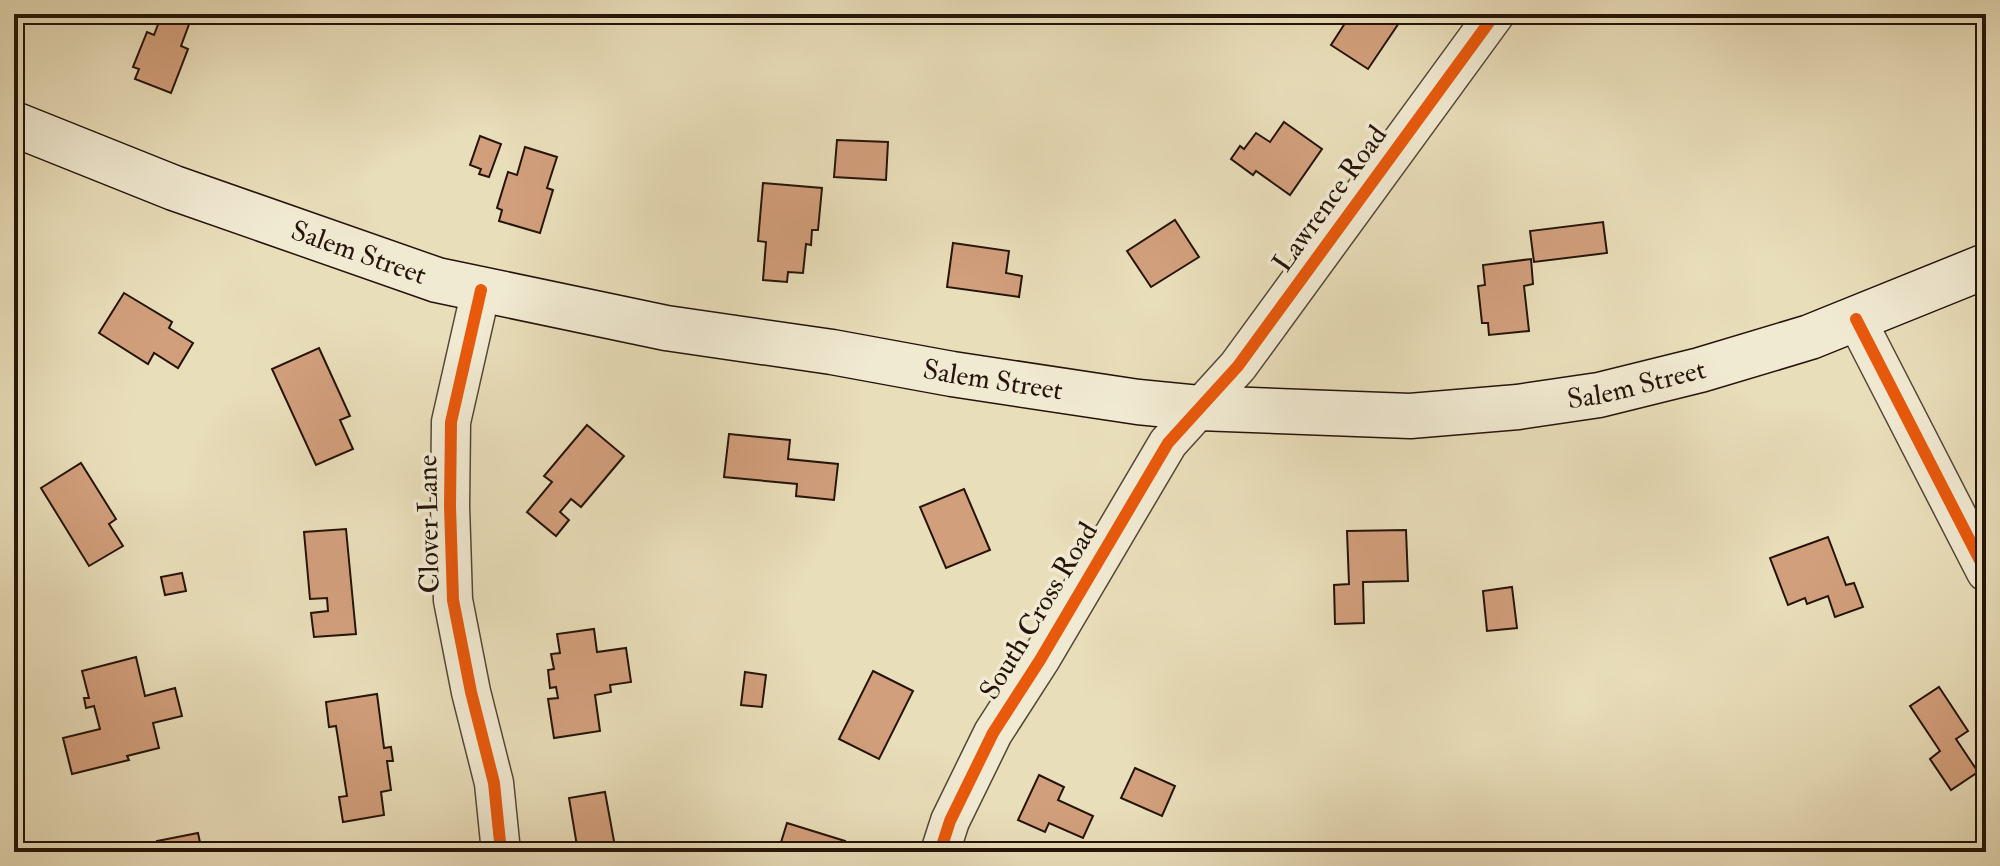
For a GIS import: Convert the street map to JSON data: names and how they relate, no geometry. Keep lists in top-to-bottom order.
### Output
{
  "streets": {
    "main road": ["Salem Street"],
    "street": ["Lawrence Road", "Clover Lane", "South Cross Road"]
  },
  "crossings": [
    ["Lawrence Road", "Salem Street"],
    ["Lawrence Road", "South Cross Road"],
    ["Salem Street", "Clover Lane"],
    ["Salem Street", "South Cross Road"]
  ]
}
